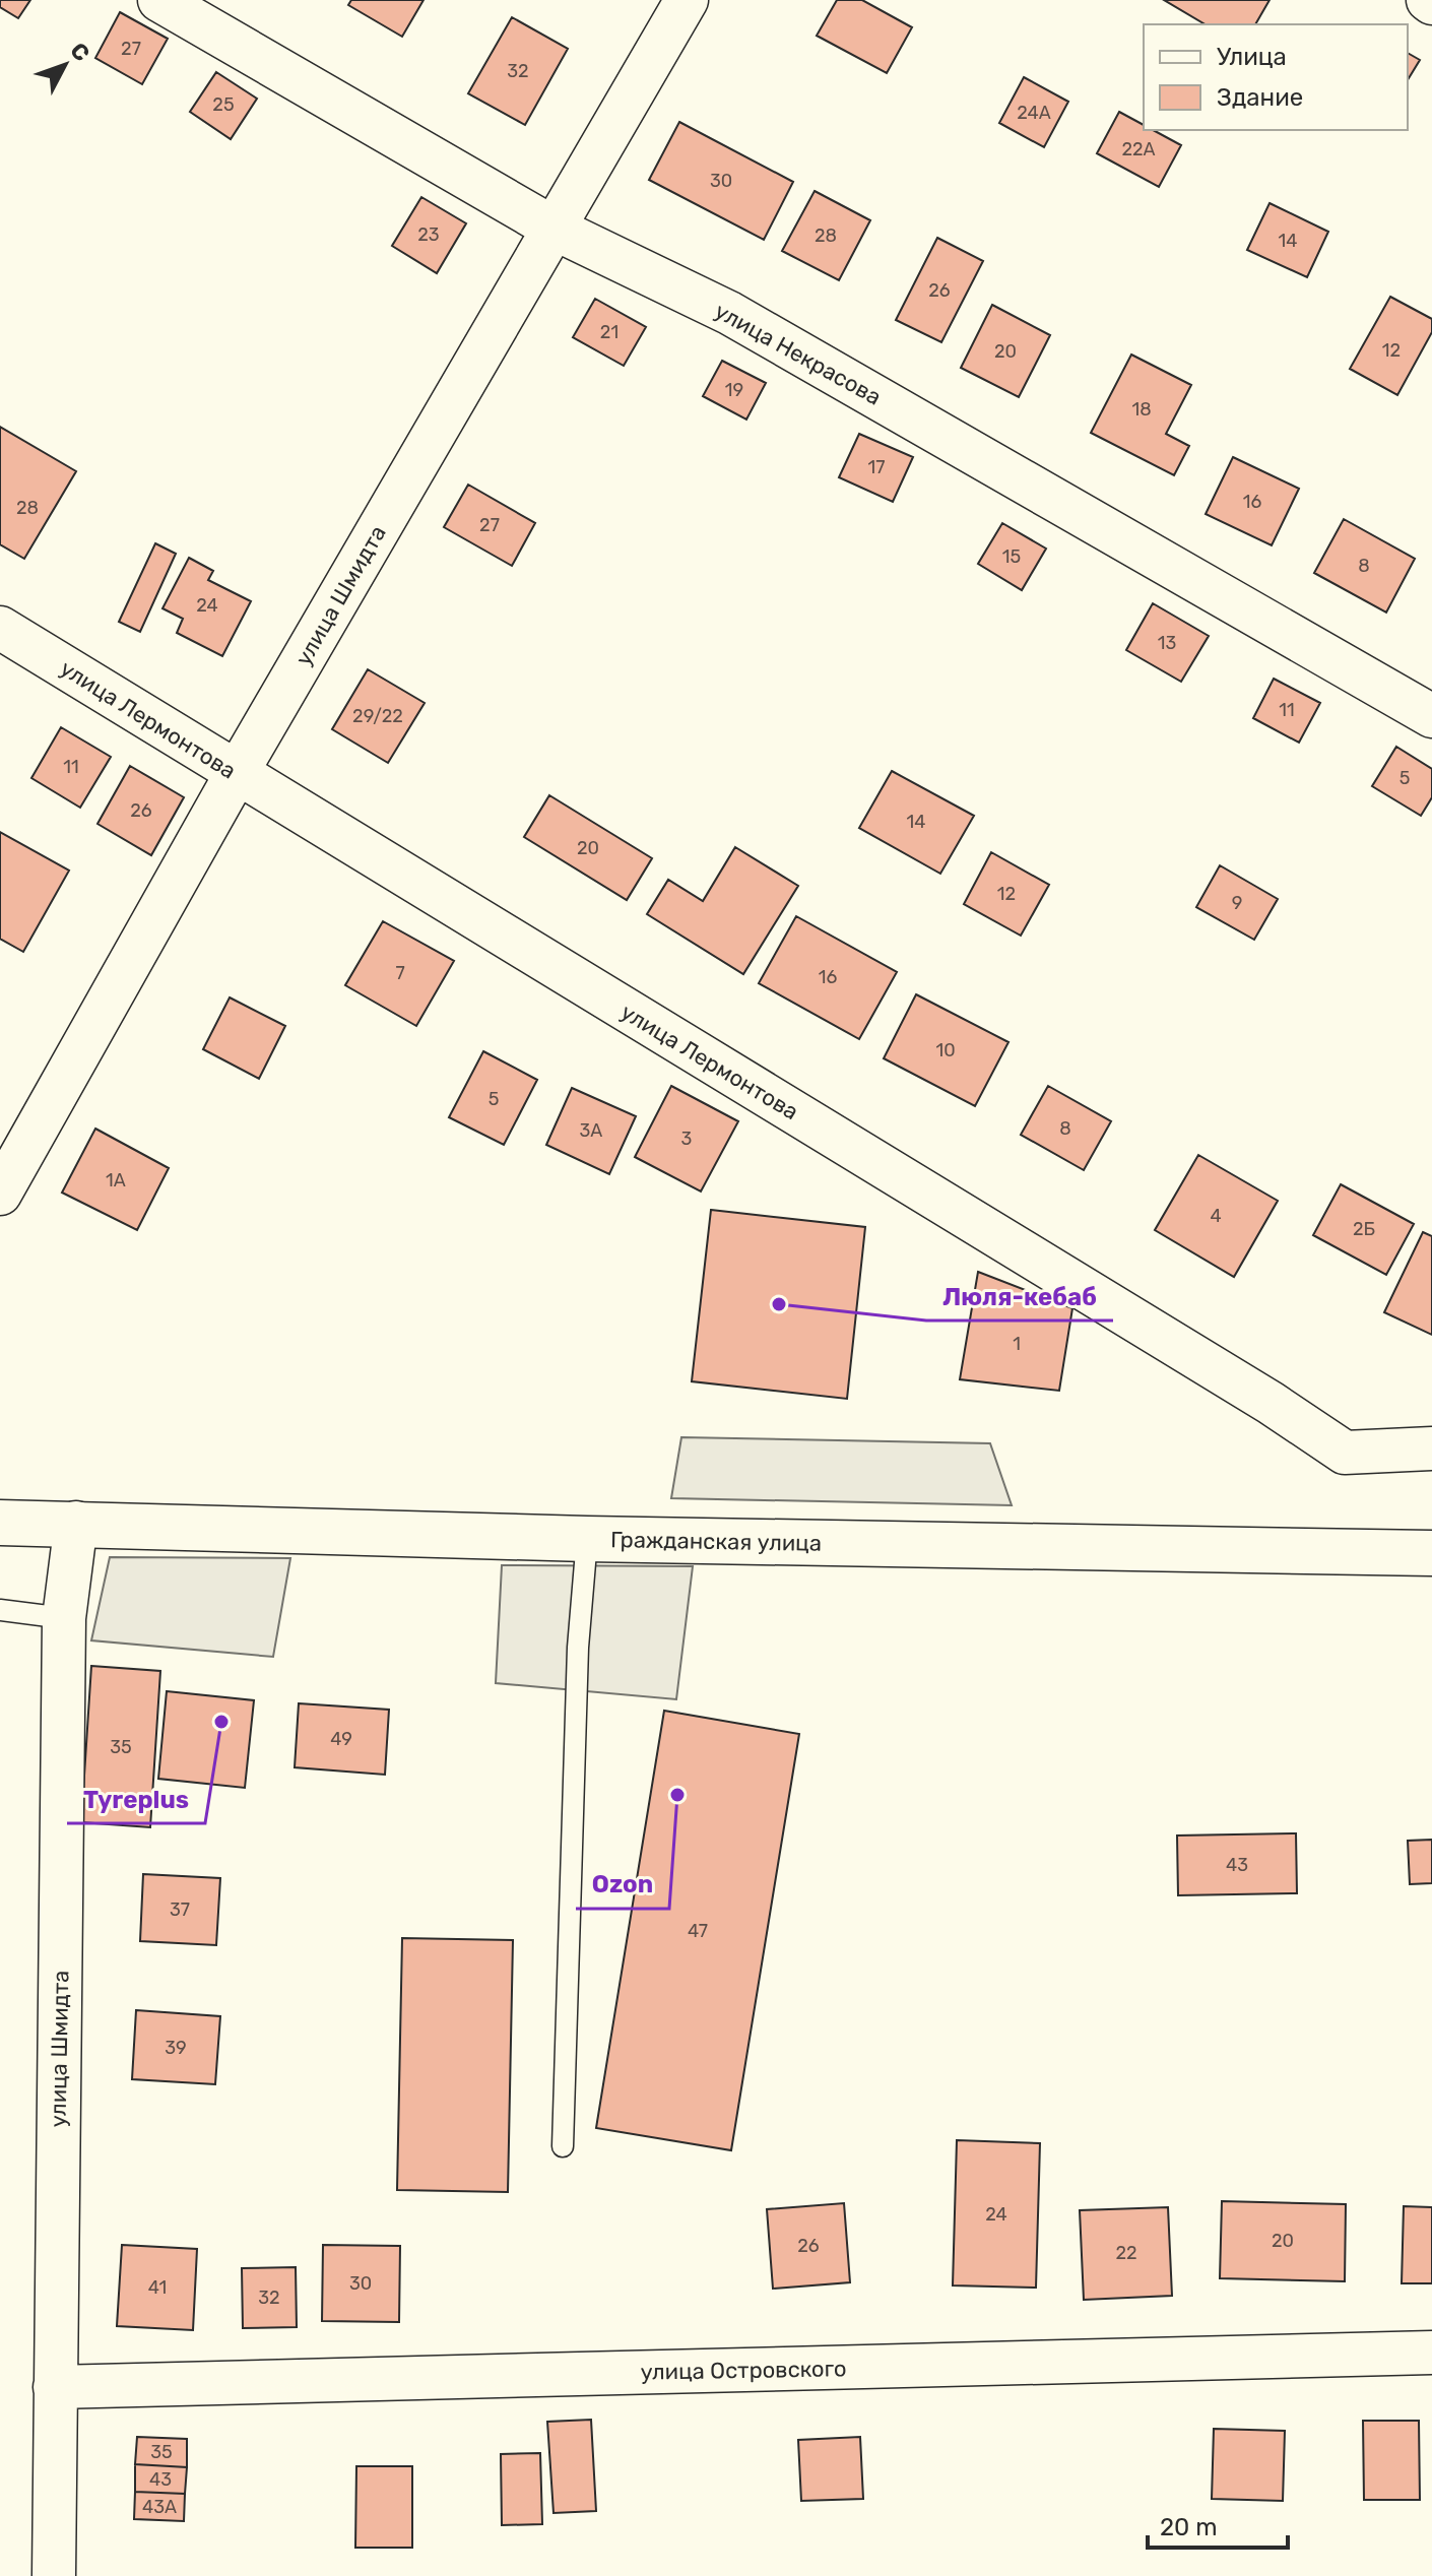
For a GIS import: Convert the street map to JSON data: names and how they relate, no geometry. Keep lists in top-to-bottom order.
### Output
{
  "streets": {
    "main road": ["Гражданская улица"],
    "street": [
      "улица Некрасова",
      "улица Шмидта",
      "улица Лермонтова",
      "улица Островского"
    ]
  },
  "crossings": [
    ["улица Некрасова", "улица Шмидта"],
    ["улица Шмидта", "улица Лермонтова"],
    ["улица Шмидта", "Гражданская улица"],
    ["улица Шмидта", "улица Островского"]
  ],
  "places": ["Люля-кебаб", "Tyreplus", "Ozon"],
  "house_numbers": [
    "27",
    "32",
    "25",
    "24А",
    "22А",
    "30",
    "23",
    "28",
    "14",
    "26",
    "21",
    "12",
    "20",
    "19",
    "18",
    "17",
    "16",
    "28",
    "27",
    "15",
    "8",
    "24",
    "13",
    "11",
    "29/22",
    "11",
    "5",
    "26",
    "14",
    "20",
    "12",
    "9",
    "7",
    "16",
    "10",
    "5",
    "8",
    "3А",
    "3",
    "1А",
    "4",
    "2Б",
    "1",
    "49",
    "35",
    "43",
    "37",
    "47",
    "39",
    "24",
    "20",
    "26",
    "22",
    "30",
    "41",
    "32",
    "35",
    "43",
    "43А"
  ],
  "legend": ["Улица", "Здание"],
  "scale_bar": "20 m",
  "north": "top right"
}
